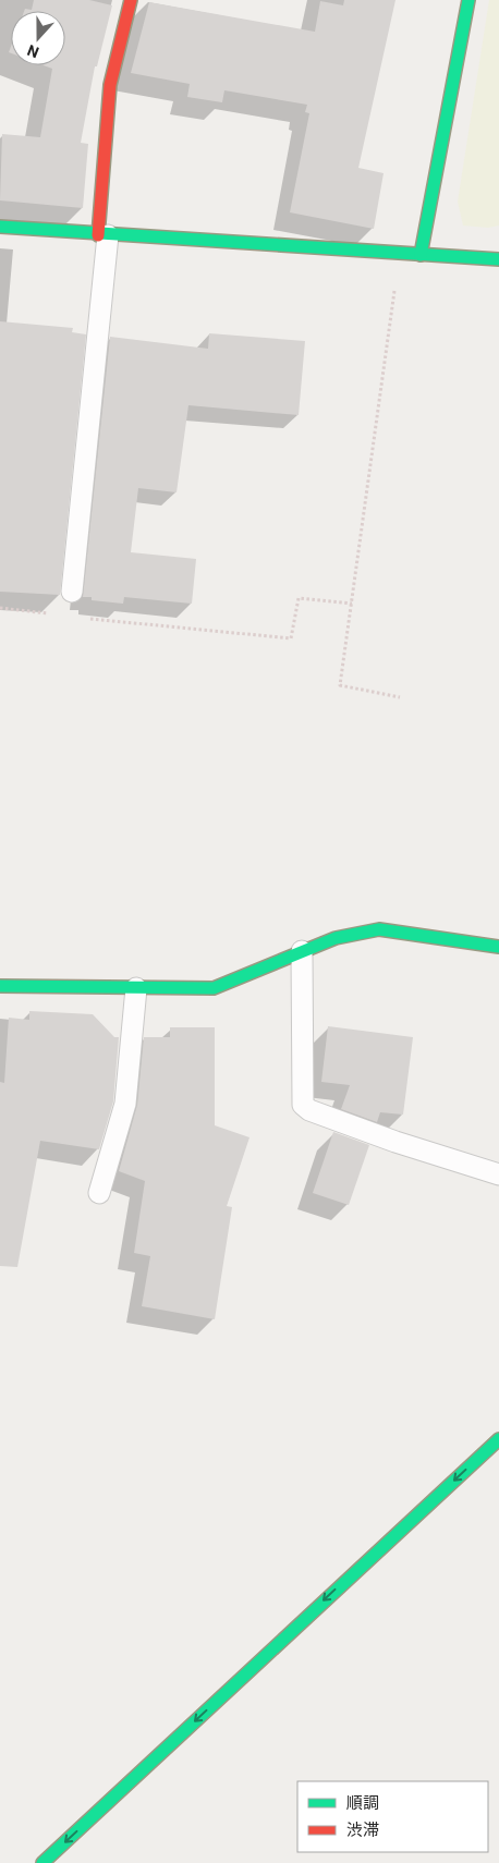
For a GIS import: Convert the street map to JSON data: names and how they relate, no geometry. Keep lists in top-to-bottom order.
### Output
{
  "legend": ["順調", "渋滞"],
  "north": "bottom"
}
